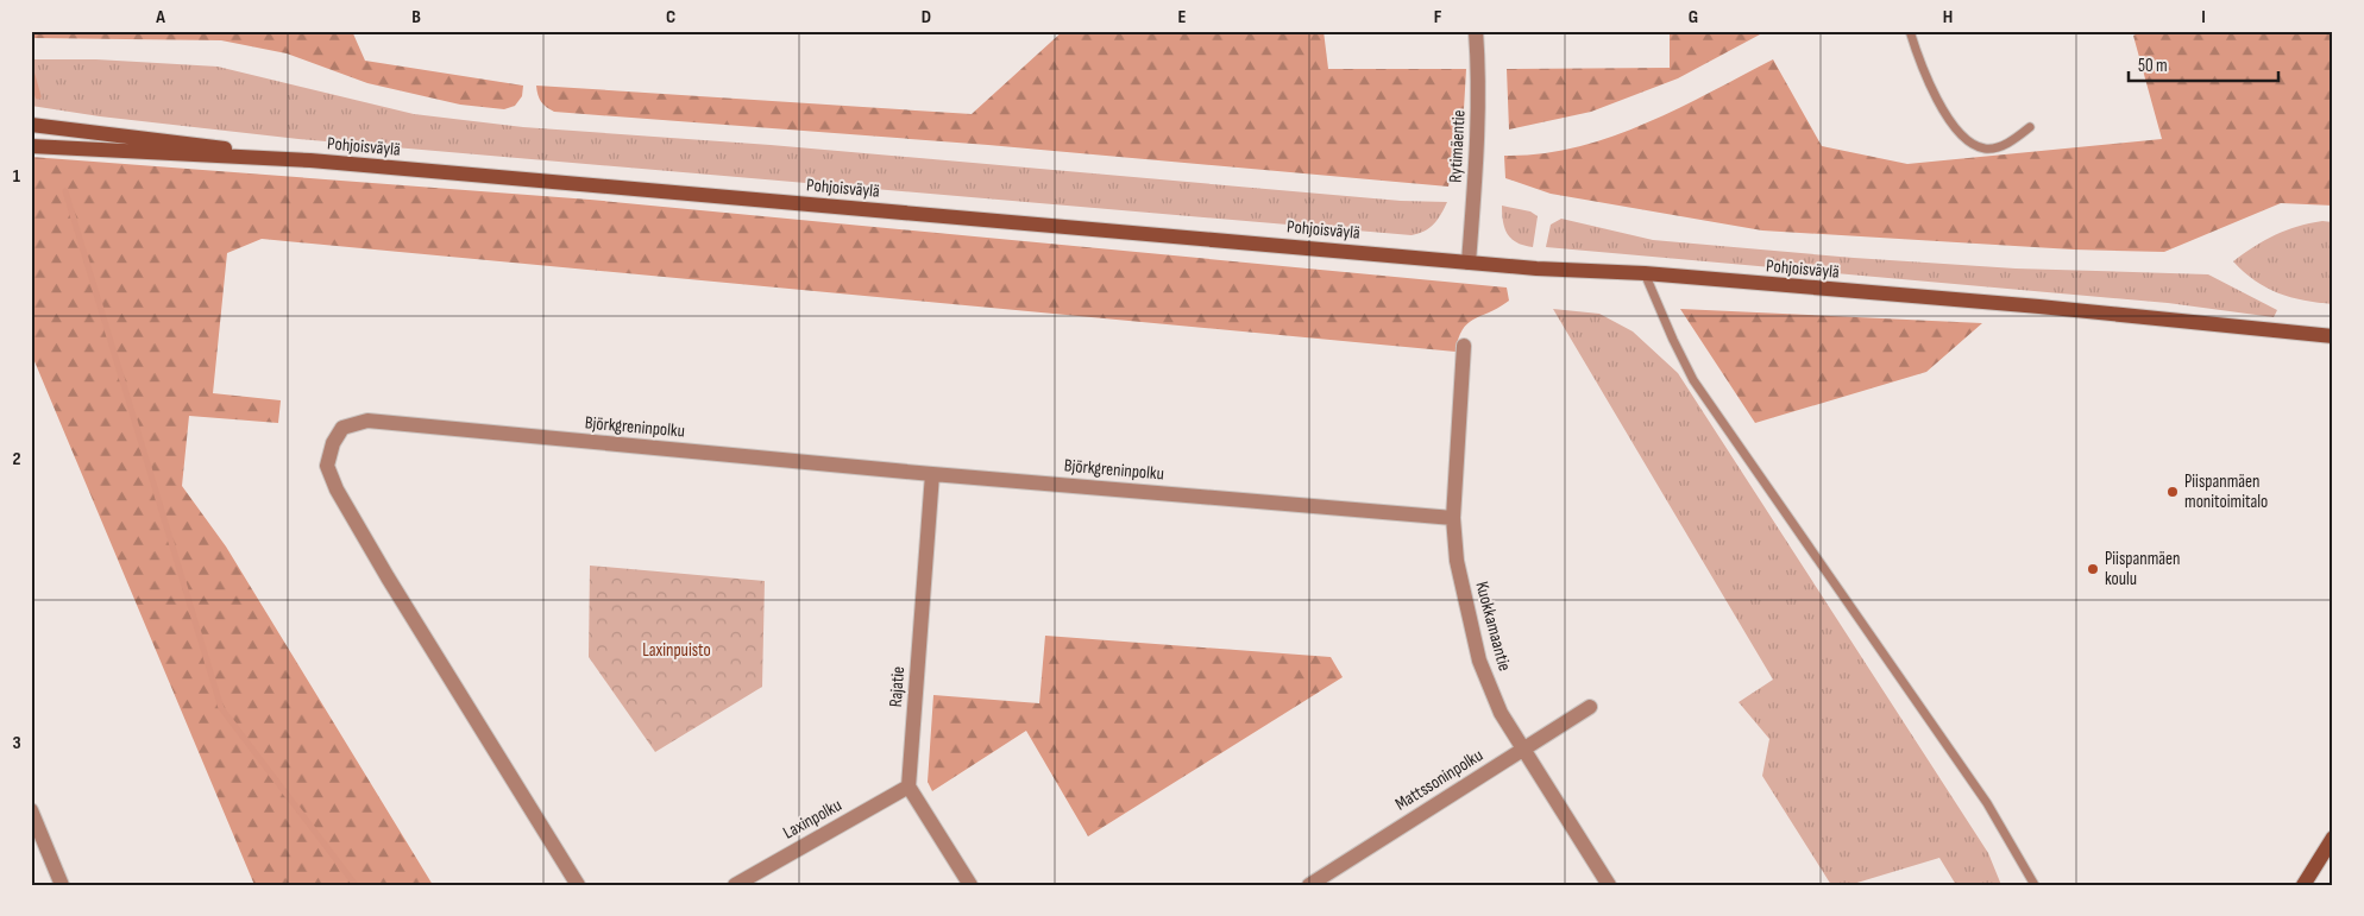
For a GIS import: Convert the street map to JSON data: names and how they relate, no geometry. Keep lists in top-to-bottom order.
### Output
{
  "streets": {
    "main road": ["Pohjoisväylä"],
    "street": [
      "Rytimäentie",
      "Björkgreninpolku",
      "Kuokkamaantie",
      "Rajatie",
      "Mattssoninpolku",
      "Laxinpolku"
    ]
  },
  "crossings": [
    ["Pohjoisväylä", "Rytimäentie"],
    ["Björkgreninpolku", "Kuokkamaantie"],
    ["Björkgreninpolku", "Rajatie"],
    ["Kuokkamaantie", "Mattssoninpolku"],
    ["Rajatie", "Laxinpolku"]
  ],
  "parks": ["Laxinpuisto"],
  "places": ["Piispanmäen monitoimitalo", "Piispanmäen koulu"],
  "scale_bar": "50 m",
  "grid": {
    "columns": [
      "A",
      "B",
      "C",
      "D",
      "E",
      "F",
      "G",
      "H",
      "I"
    ],
    "rows": ["1", "2", "3"]
  }
}
